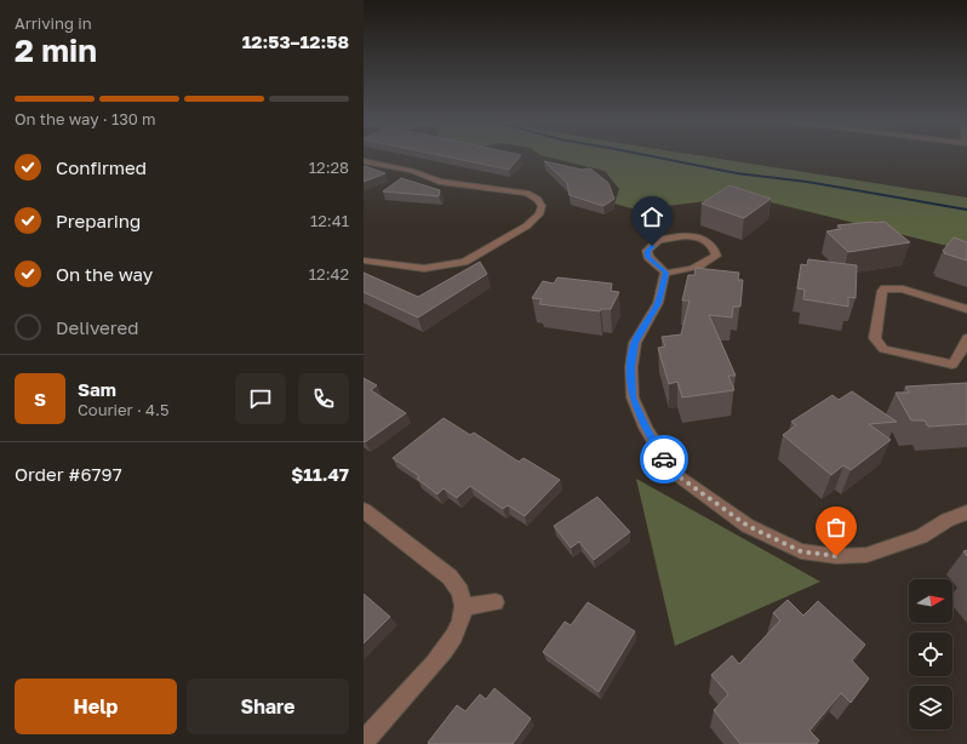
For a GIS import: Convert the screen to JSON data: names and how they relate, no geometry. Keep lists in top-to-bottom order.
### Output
{
  "north": "right",
  "page": {
    "heading": ["2 min", "Arriving in", "12:53–12:58"],
    "panel": [
      "Sam",
      "Courier · 4.5",
      "Order #6797",
      "$11.47"
    ],
    "bar": "On the way · 130 m",
    "list": [
      ["Confirmed", "12:28"],
      ["Preparing", "12:41"],
      ["On the way", "12:42"],
      "Delivered"
    ],
    "round": "S",
    "buttons": ["Help", "Share"]
  }
}
